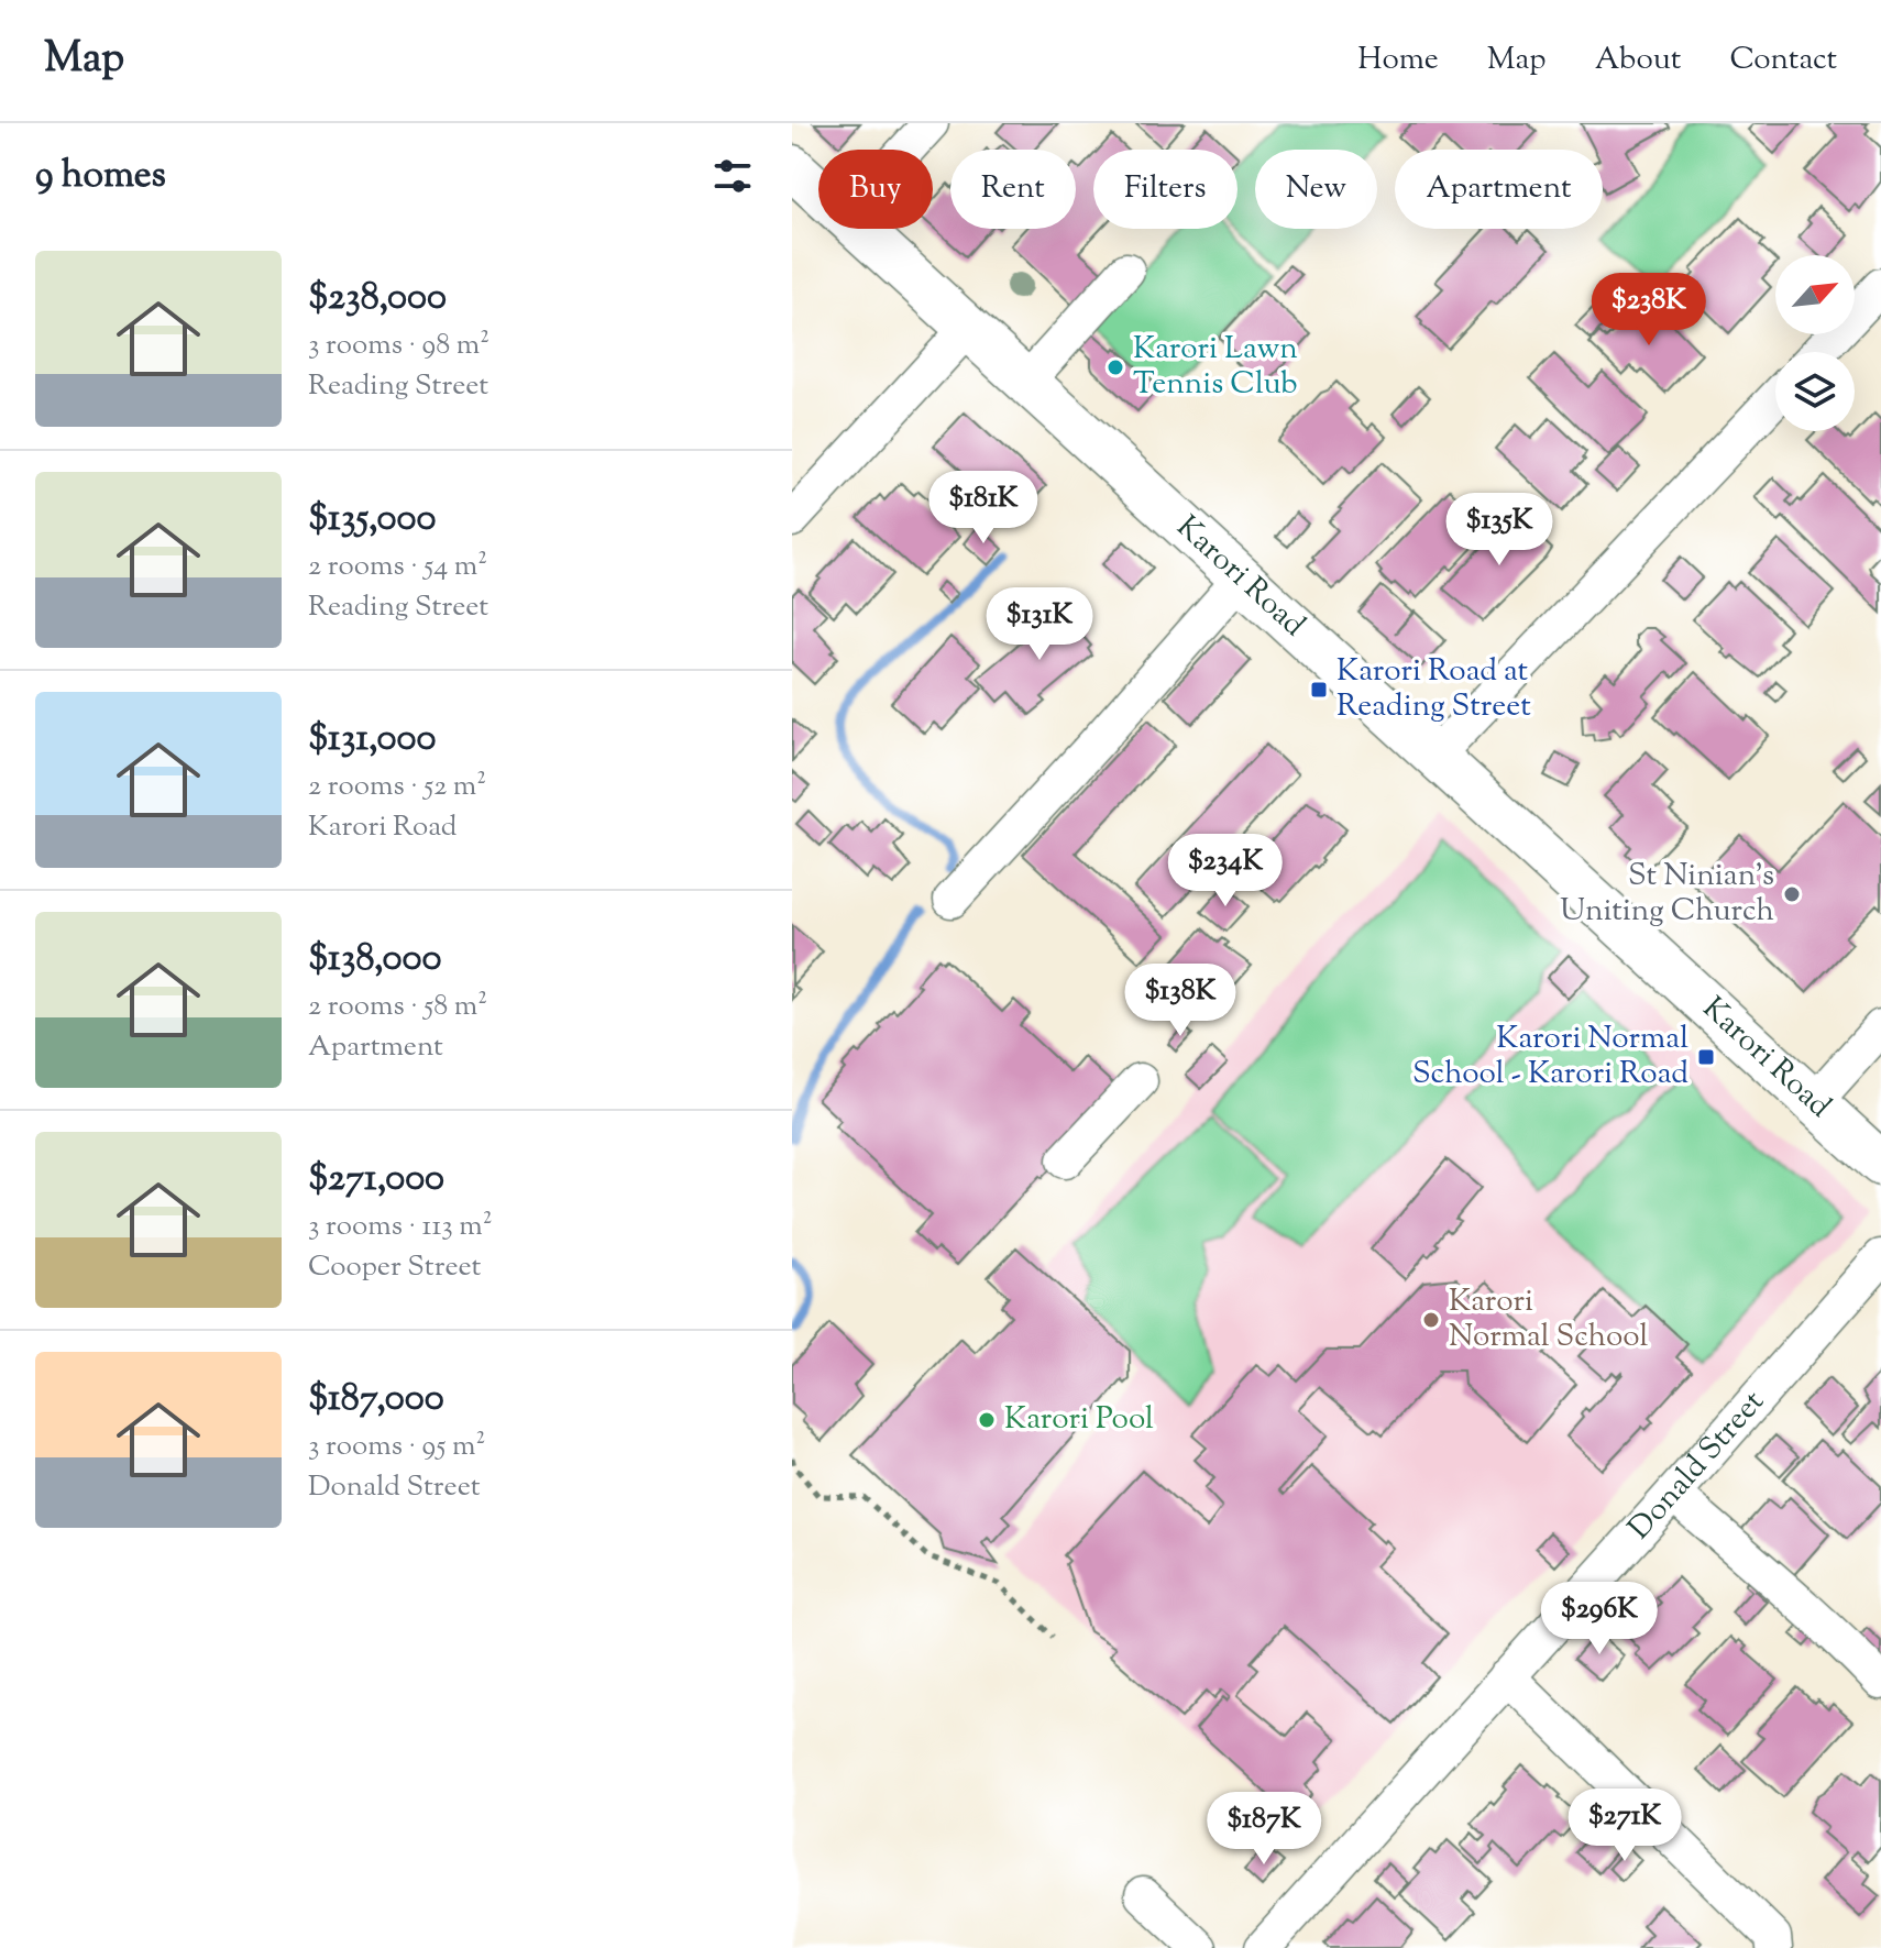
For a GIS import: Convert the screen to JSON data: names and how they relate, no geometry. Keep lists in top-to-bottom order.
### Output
{
  "streets": {
    "main road": ["Karori Road"],
    "street": ["Donald Street"]
  },
  "places": {
    "other": [
      "Karori Lawn Tennis Club",
      "St Ninian’s Uniting Church",
      "Karori Normal School",
      "Karori Pool"
    ],
    "transit": ["Karori Road at Reading Street", "Karori Normal School - Karori Road"]
  },
  "north": "top right",
  "page": {
    "header": "Map",
    "nav": [
      "Home",
      "Map",
      "About",
      "Contact"
    ],
    "heading": "9 homes",
    "chip": [
      "Buy",
      "Rent",
      "Filters",
      "New",
      "Apartment"
    ],
    "list": [
      {
        "name": "$238,000",
        "note": "3 rooms · 98 m² · Reading Street"
      },
      {
        "name": "$135,000",
        "note": "2 rooms · 54 m² · Reading Street"
      },
      {
        "name": "$131,000",
        "note": "2 rooms · 52 m² · Karori Road"
      },
      {
        "name": "$138,000",
        "note": "2 rooms · 58 m² · Apartment"
      },
      {
        "name": "$271,000",
        "note": "3 rooms · 113 m² · Cooper Street"
      },
      {
        "name": "$187,000",
        "note": "3 rooms · 95 m² · Donald Street"
      }
    ],
    "price": [
      "$238K",
      "$181K",
      "$135K",
      "$131K",
      "$234K",
      "$138K",
      "$296K",
      "$271K",
      "$187K"
    ]
  }
}
